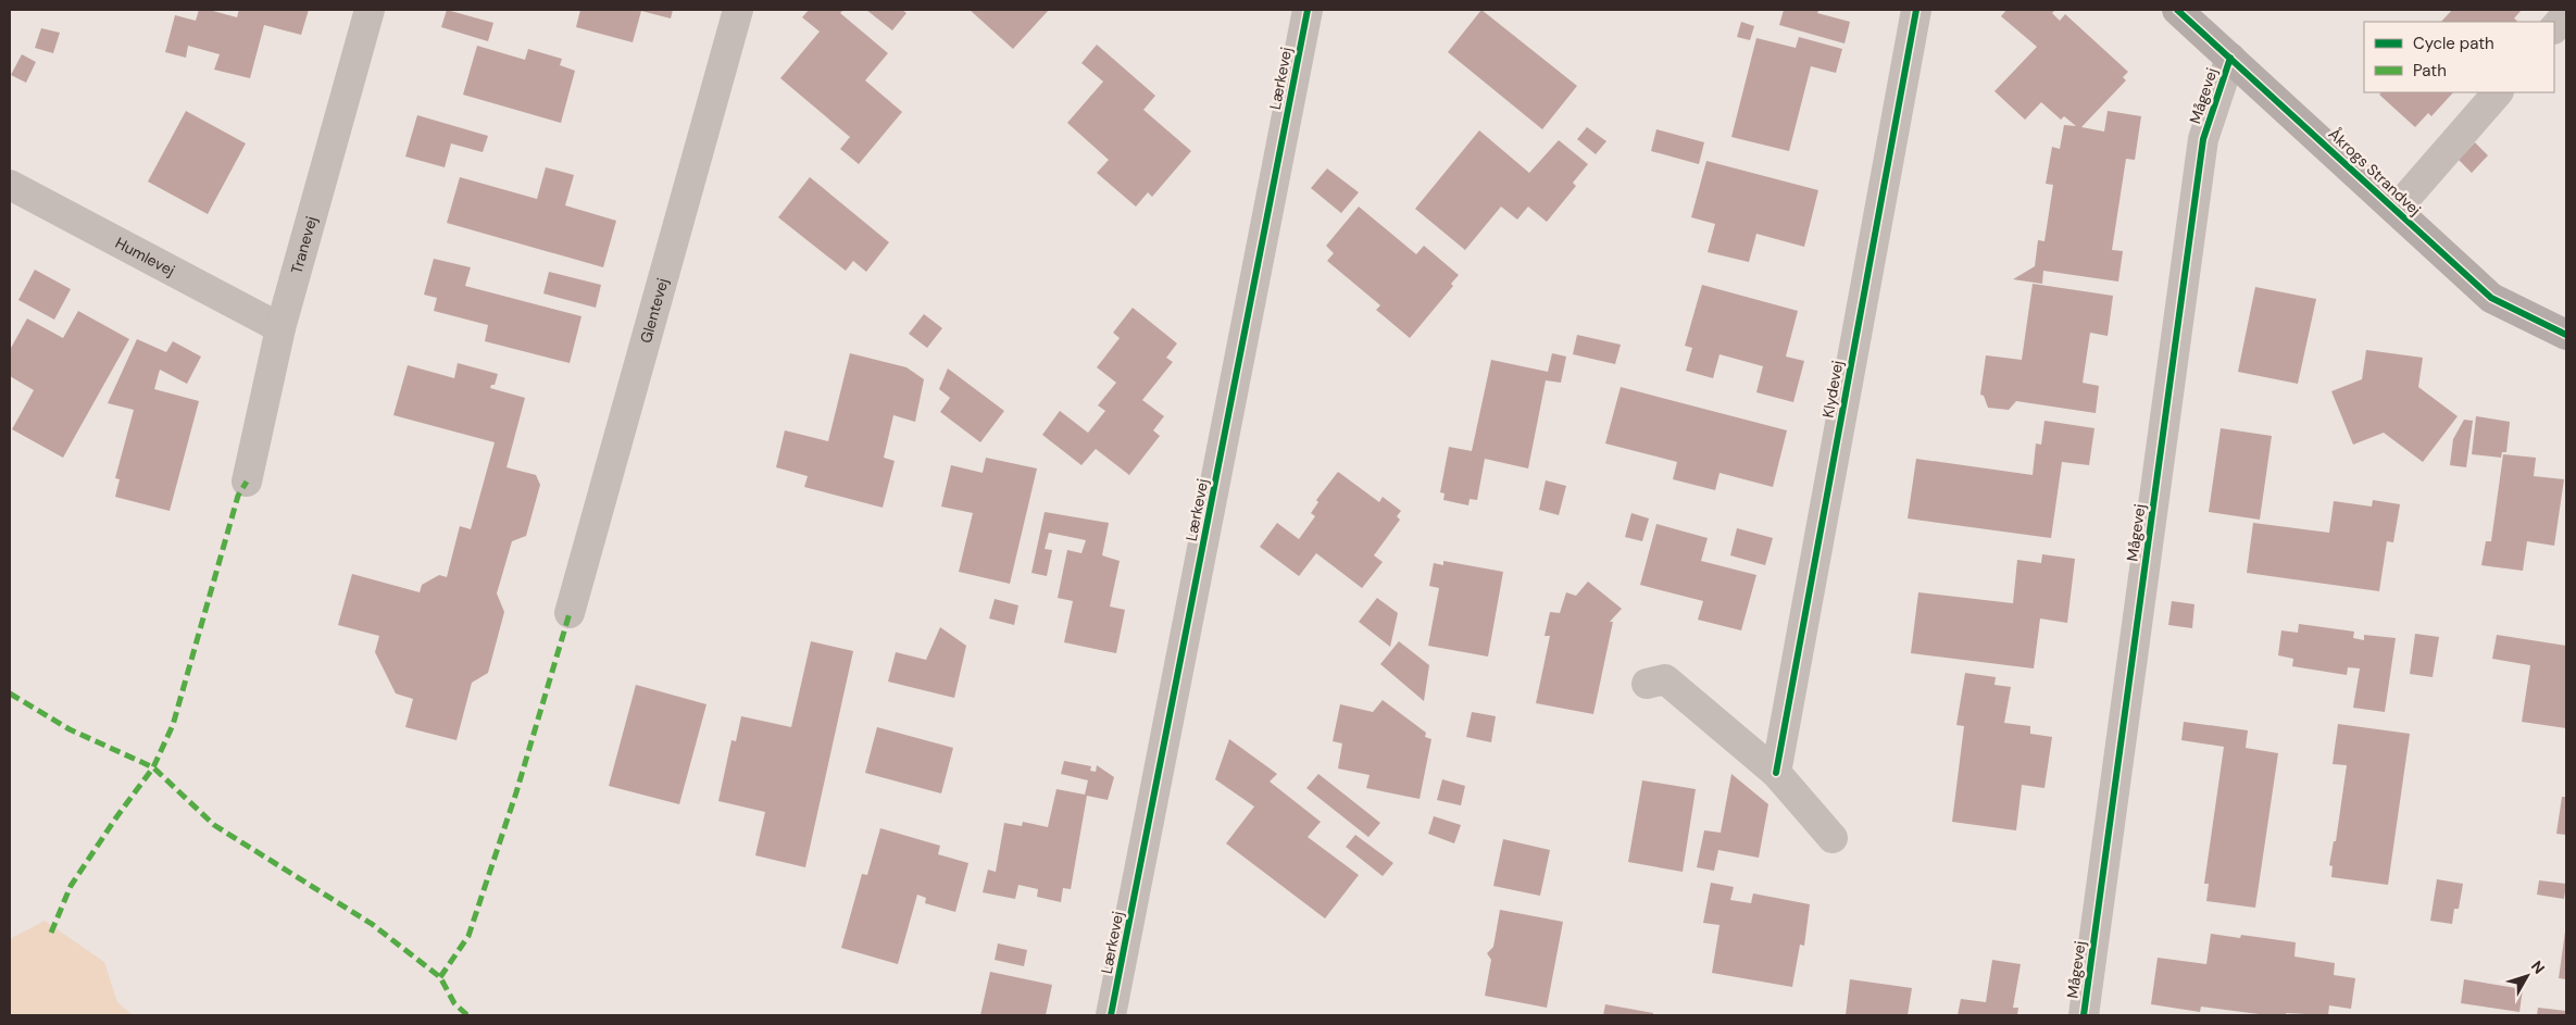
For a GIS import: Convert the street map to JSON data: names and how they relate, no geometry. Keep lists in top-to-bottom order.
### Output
{
  "streets": {
    "street": [
      "Lærkevej",
      "Mågevej",
      "Åkrogs Strandvej",
      "Tranevej",
      "Humlevej",
      "Glentevej",
      "Klydevej"
    ]
  },
  "crossings": [
    ["Mågevej", "Åkrogs Strandvej"],
    ["Tranevej", "Humlevej"]
  ],
  "legend": ["Cycle path", "Path"],
  "north": "top right"
}
